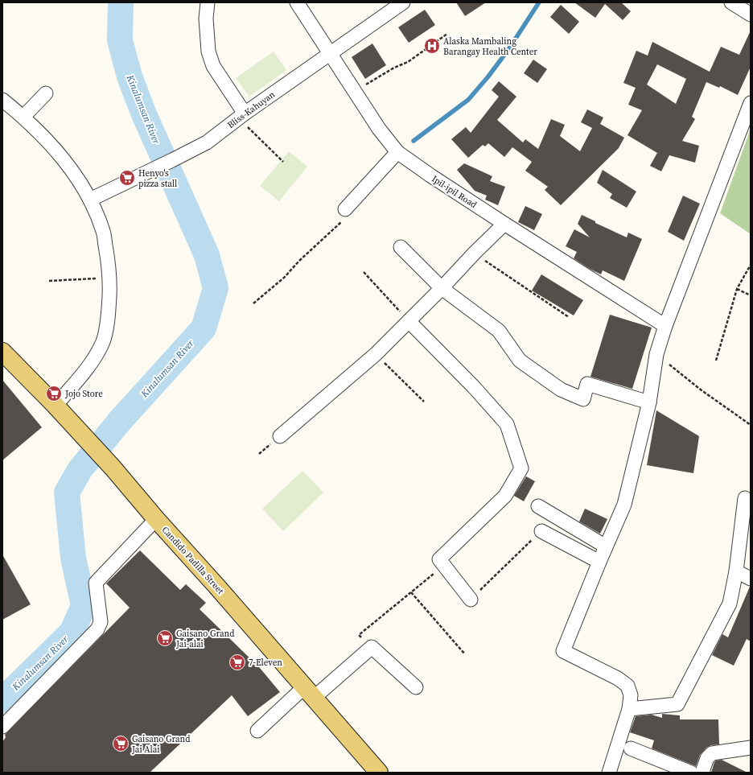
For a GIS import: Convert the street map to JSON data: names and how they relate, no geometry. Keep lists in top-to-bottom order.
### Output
{
  "streets": {
    "main road": ["Candido Padilla Street"],
    "street": ["Bliss-Kahuyan", "Ipil-ipil Road"]
  },
  "crossings": [
    ["Bliss-Kahuyan", "Ipil-ipil Road"]
  ],
  "water": ["Kinalumsan River"],
  "places": {
    "hospital": ["Alaska Mambaling Barangay Health Center"],
    "supermarket": [
      "Henyo's pizza stall",
      "Jojo Store",
      "Gaisano Grand Jai-alai",
      "7-Eleven",
      "Gaisano Grand Jai Alai"
    ]
  }
}
